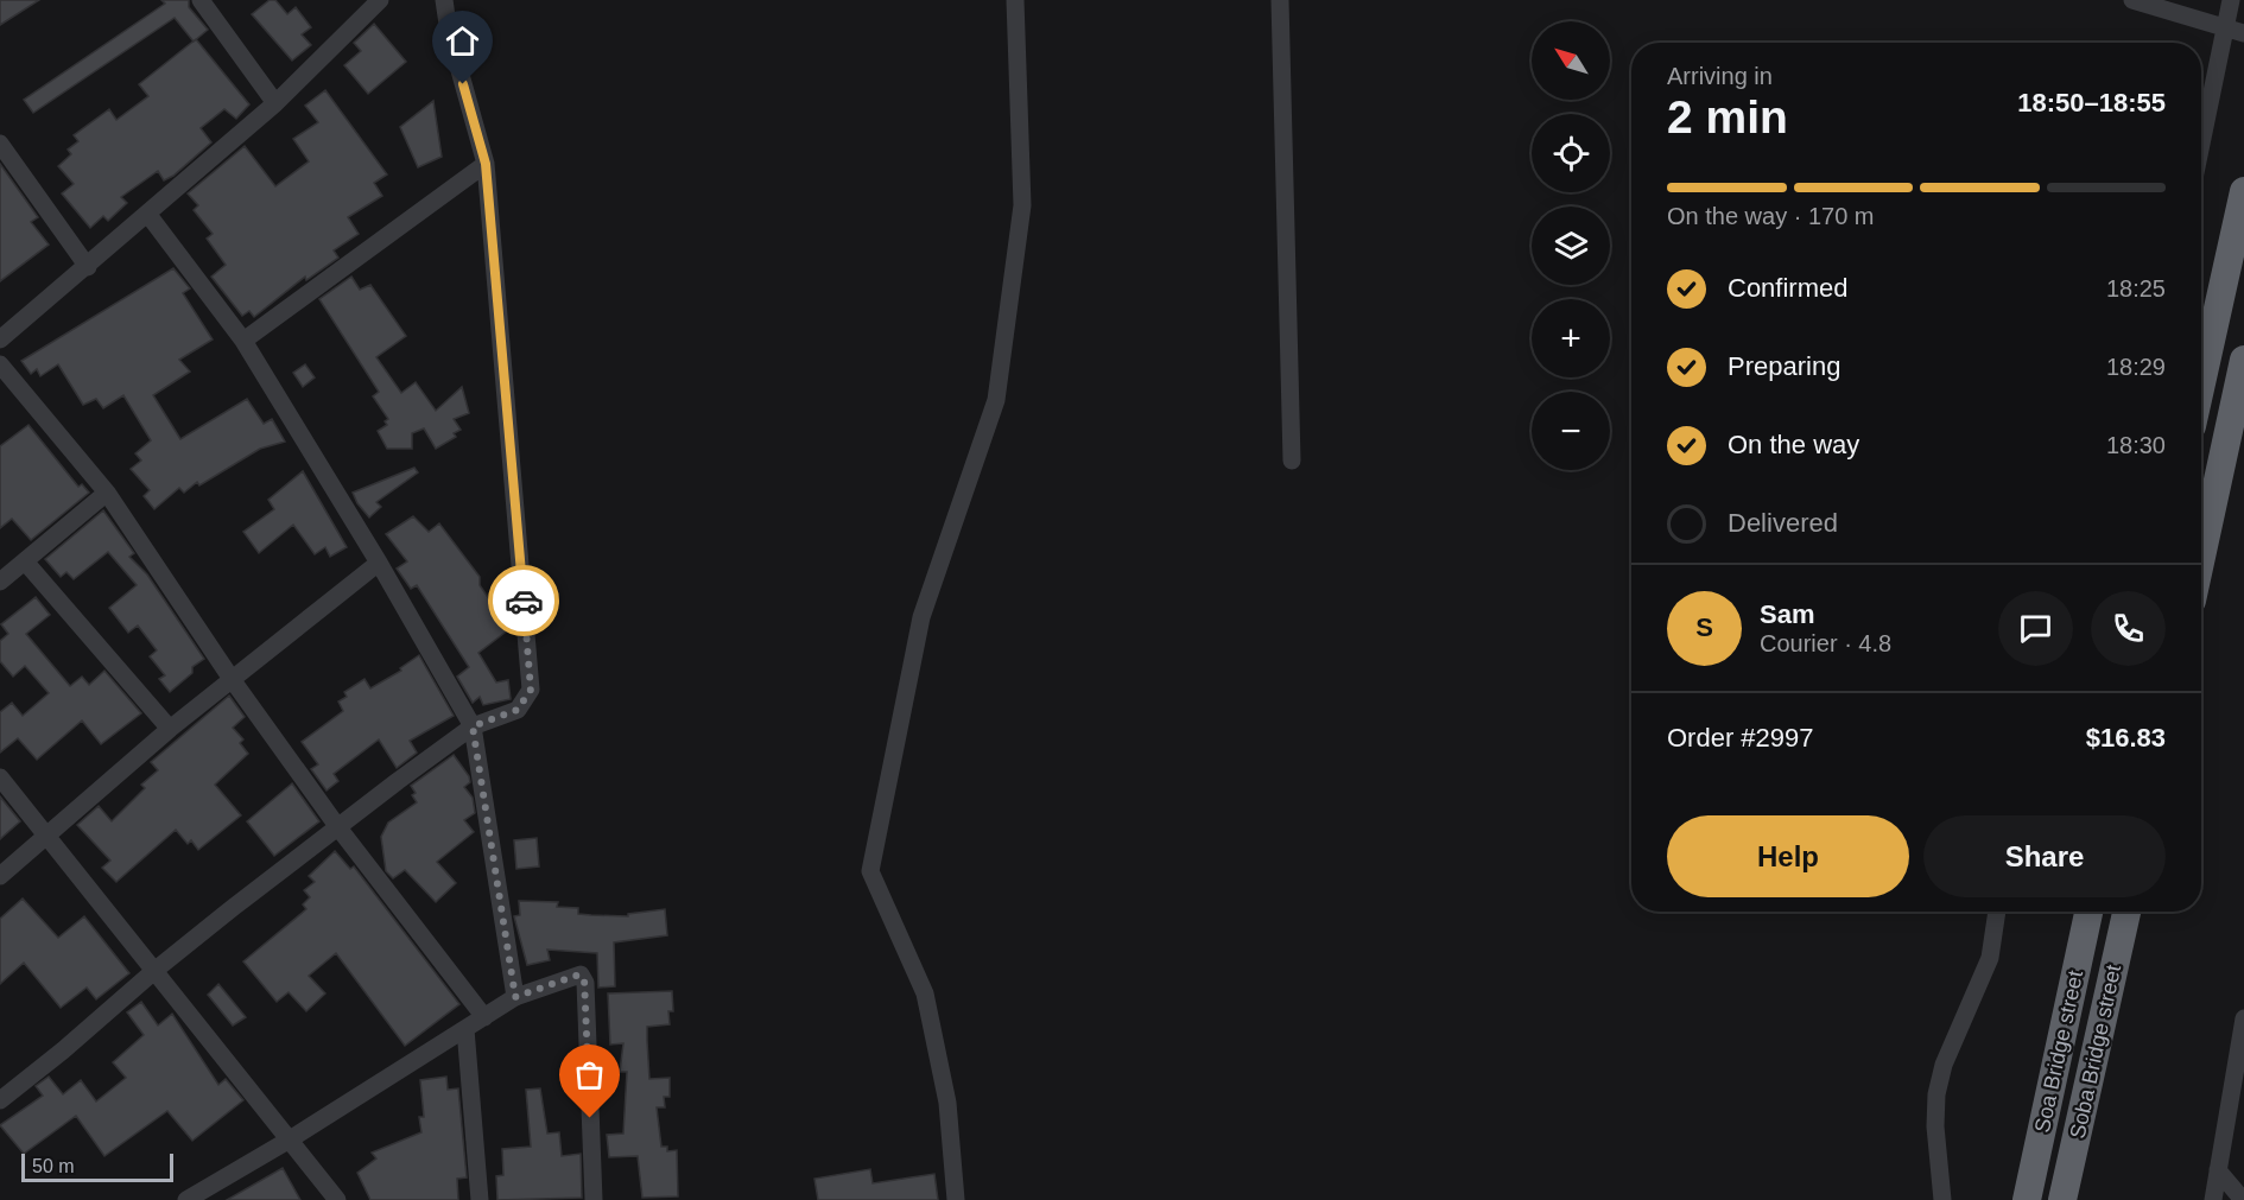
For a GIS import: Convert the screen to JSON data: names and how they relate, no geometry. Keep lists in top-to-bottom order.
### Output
{
  "streets": {
    "highway": ["Soa Bridge street", "Soba Bridge street"]
  },
  "scale_bar": "50 m",
  "north": "top left",
  "page": {
    "map_buttons": ["+", "−"],
    "heading": ["2 min", "Arriving in", "18:50–18:55"],
    "panel": [
      "Sam",
      "Courier · 4.8",
      "Order #2997",
      "$16.83"
    ],
    "bar": "On the way · 170 m",
    "list": [
      ["Confirmed", "18:25"],
      ["Preparing", "18:29"],
      ["On the way", "18:30"],
      "Delivered"
    ],
    "round": "S",
    "buttons": ["Help", "Share"],
    "scale": "50 m"
  }
}
